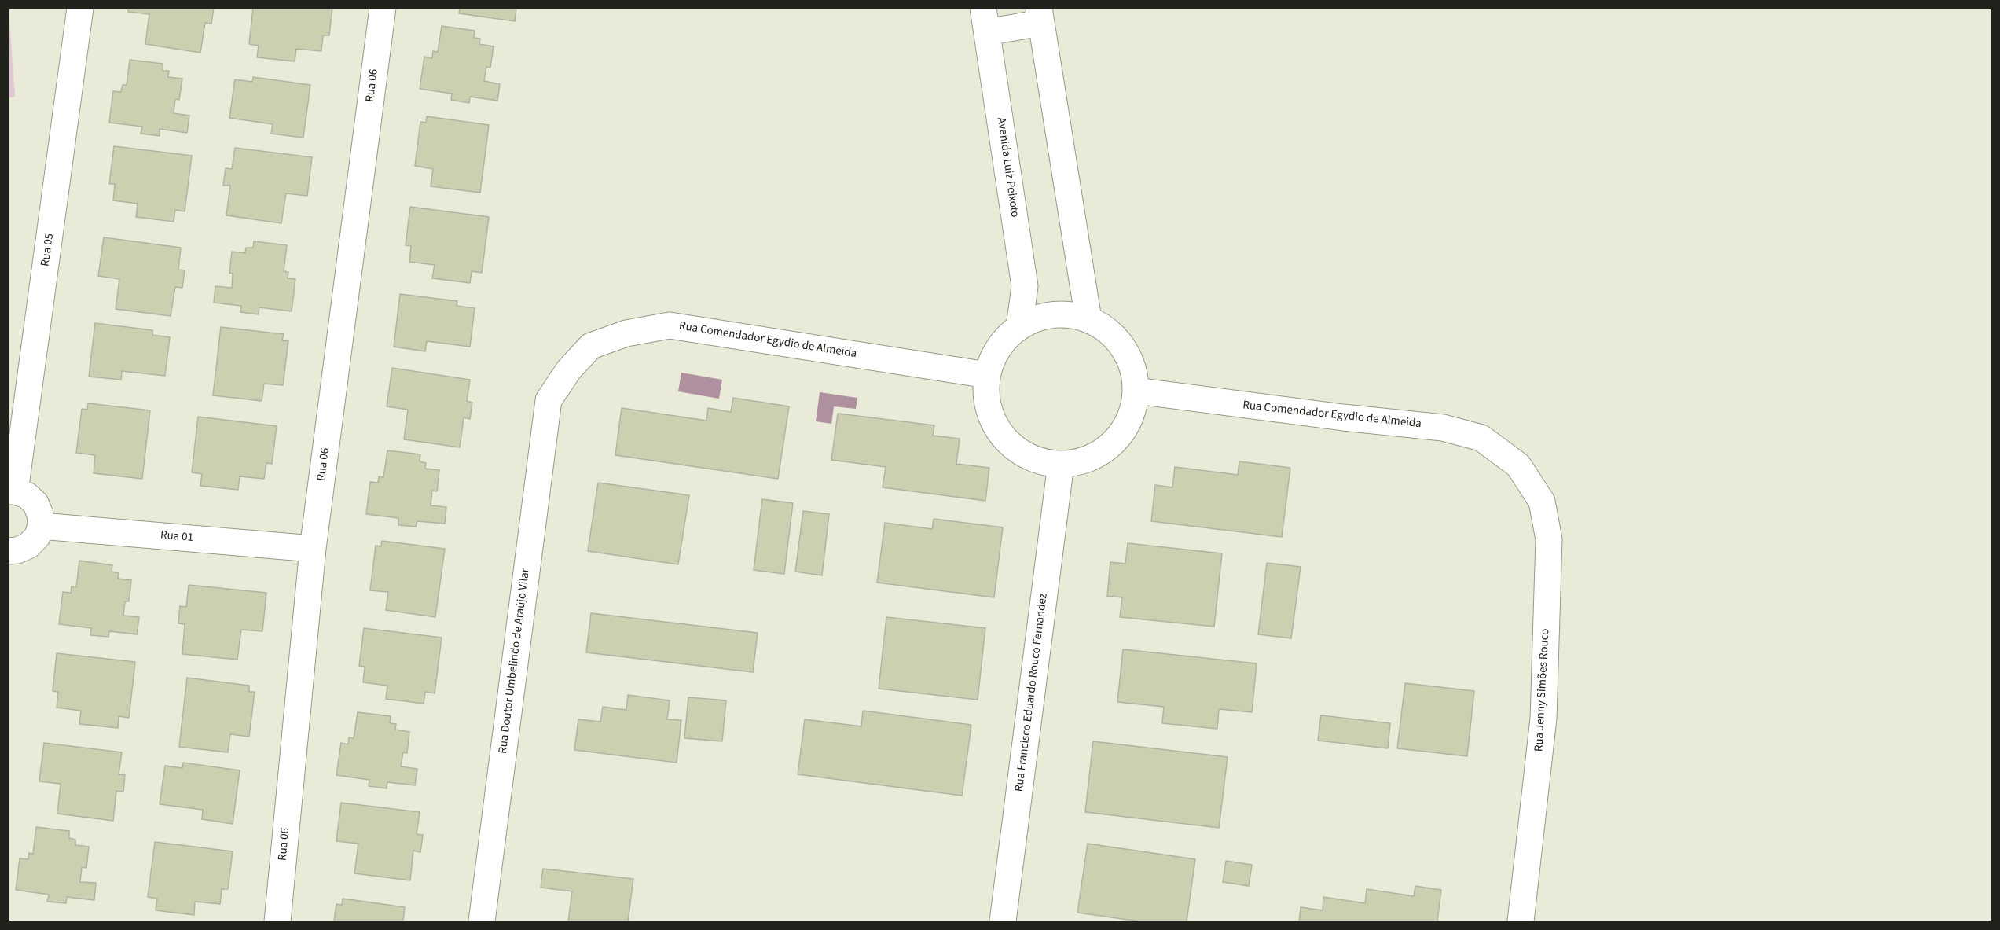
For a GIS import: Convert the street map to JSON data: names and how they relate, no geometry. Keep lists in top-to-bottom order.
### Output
{
  "streets": {
    "street": [
      "Rua 06",
      "Avenida Luiz Peixoto",
      "Rua 05",
      "Rua Comendador Egydio de Almeida",
      "Rua 01",
      "Rua Doutor Umbelindo de Araújo Vilar",
      "Rua Jenny Simões Rouco",
      "Rua Francisco Eduardo Rouco Fernandez"
    ]
  },
  "crossings": [
    ["Rua 06", "Rua 01"],
    ["Avenida Luiz Peixoto", "Rua Comendador Egydio de Almeida"],
    ["Avenida Luiz Peixoto", "Rua Francisco Eduardo Rouco Fernandez"],
    ["Rua Comendador Egydio de Almeida", "Rua Doutor Umbelindo de Araújo Vilar"],
    ["Rua Comendador Egydio de Almeida", "Rua Jenny Simões Rouco"],
    ["Rua Comendador Egydio de Almeida", "Rua Francisco Eduardo Rouco Fernandez"]
  ]
}
